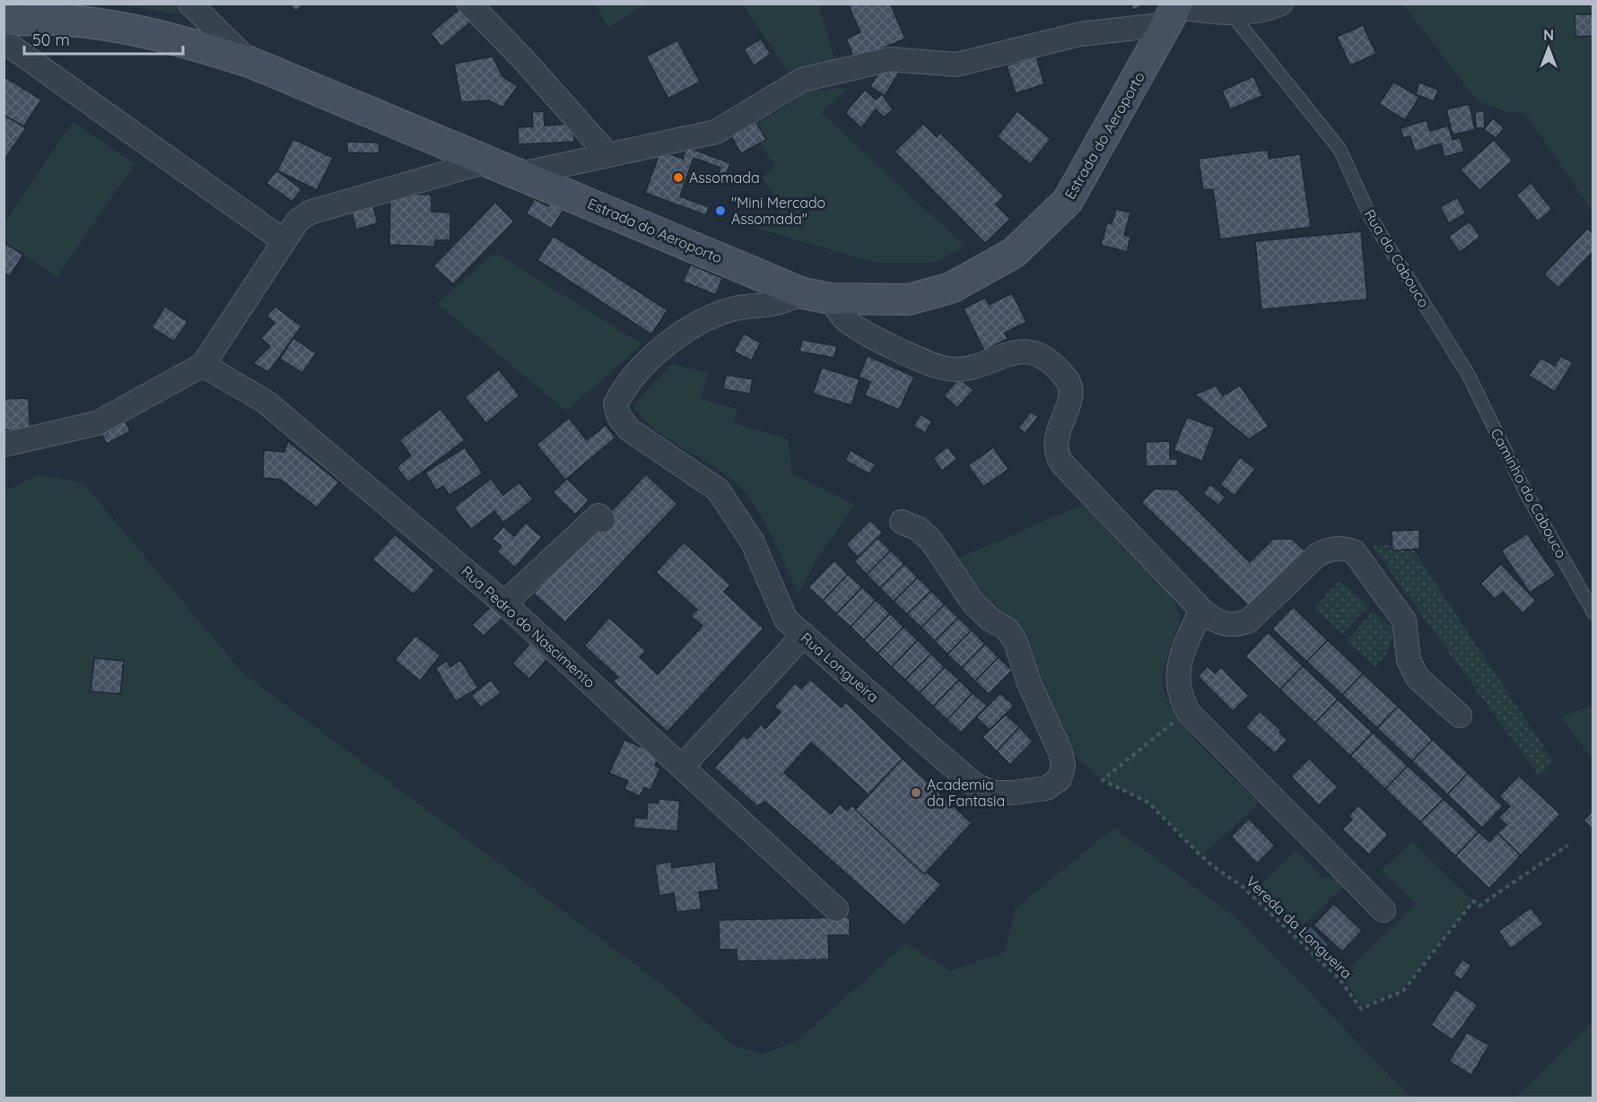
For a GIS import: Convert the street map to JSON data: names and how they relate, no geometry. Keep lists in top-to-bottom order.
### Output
{
  "streets": {
    "main road": ["Estrada do Aeroporto"],
    "street": ["Rua Pedro do Nascimento", "Rua Longueira"],
    "lane": ["Rua do Cabouco", "Caminho do Cabouco"],
    "path": ["Vereda da Longueira"]
  },
  "crossings": [
    ["Estrada do Aeroporto", "Rua Longueira"],
    ["Rua do Cabouco", "Caminho do Cabouco"]
  ],
  "places": ["Assomada", "\"Mini Mercado Assomada\"", "Academia da Fantasia"],
  "scale_bar": "50 m",
  "north": "top"
}
